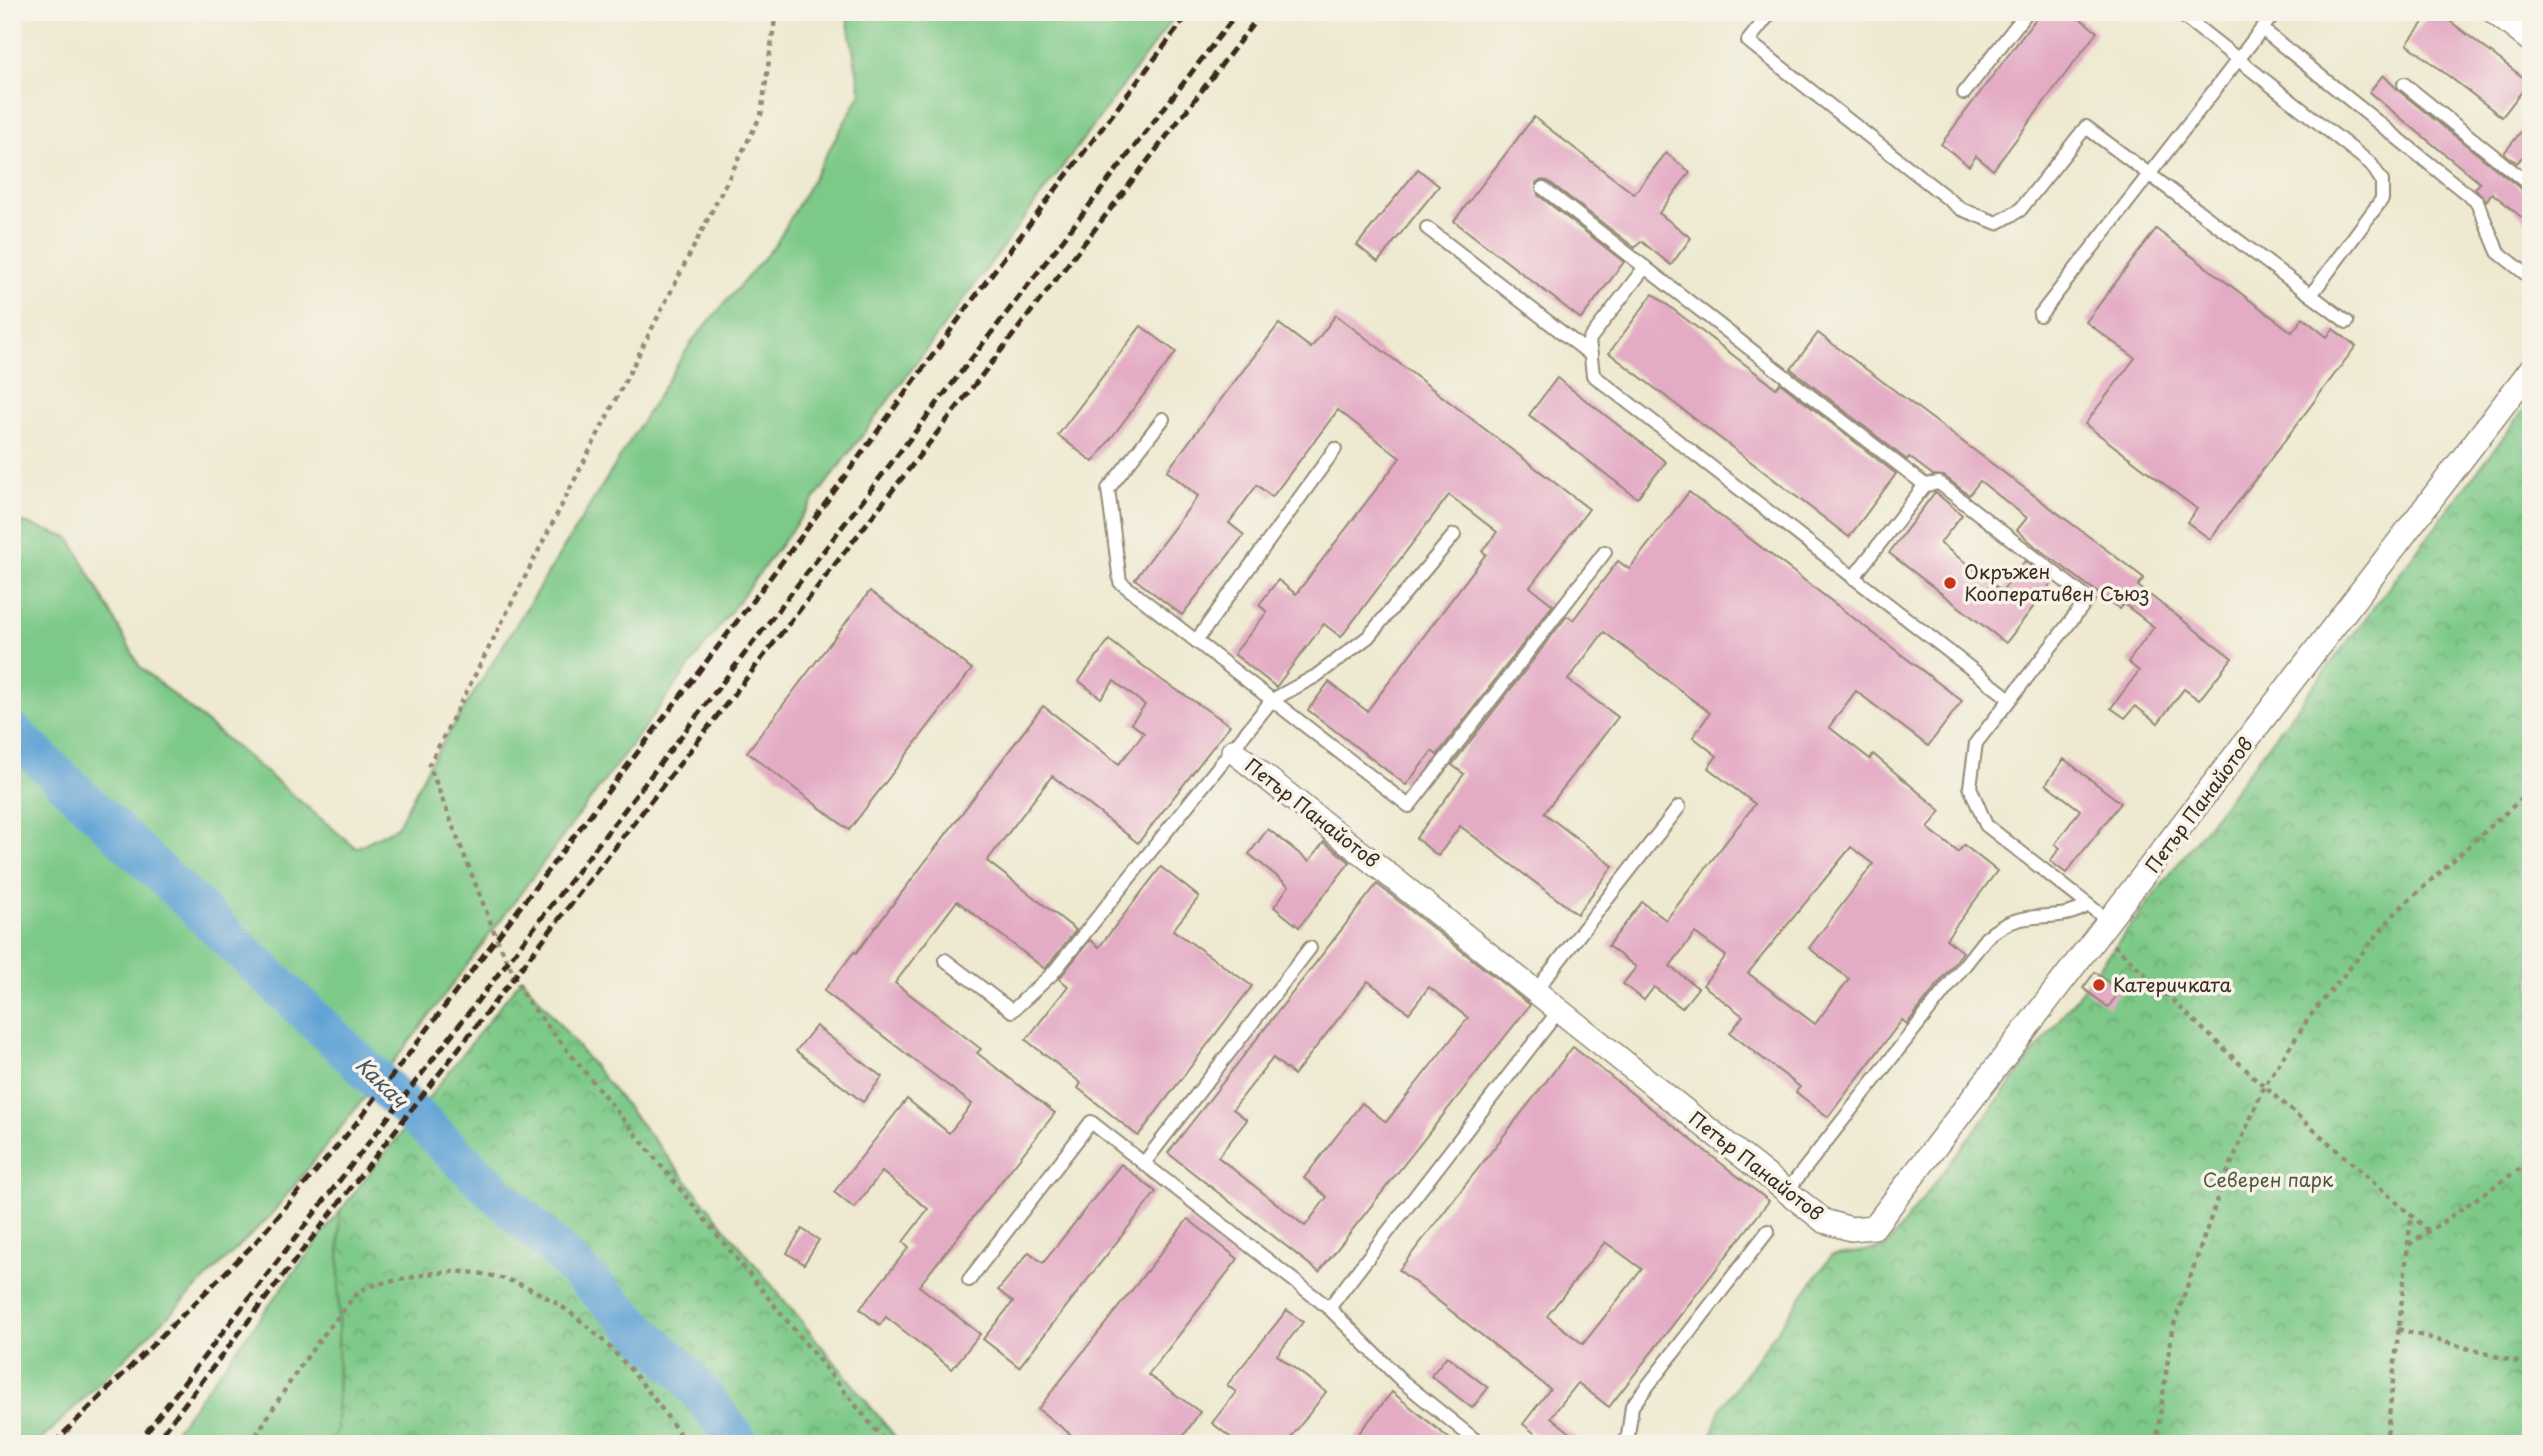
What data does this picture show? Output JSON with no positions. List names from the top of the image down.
{
  "streets": {
    "street": ["Петър Панайотов"]
  },
  "water": ["Какач"],
  "parks": ["Северен парк"],
  "places": ["Окръжен Кооперативен Съюз", "Катеричката"]
}
